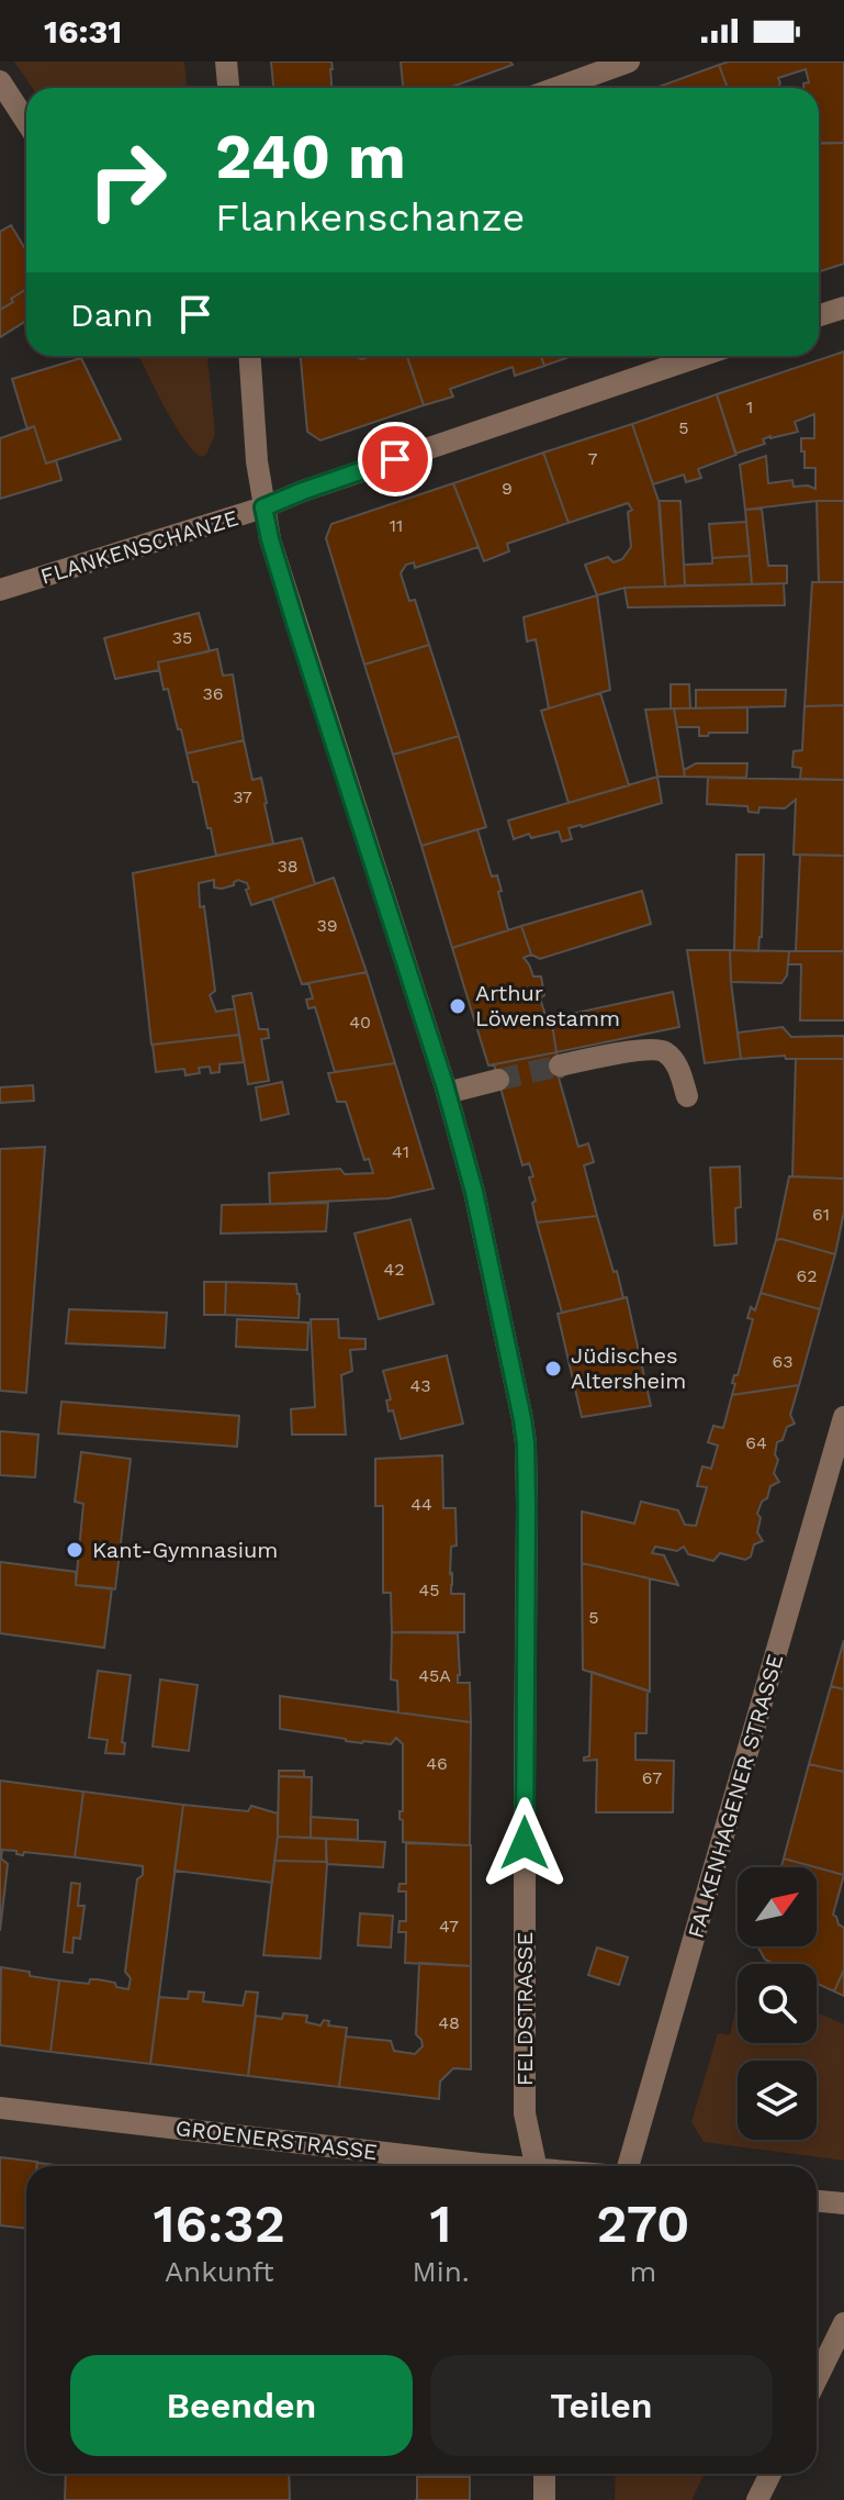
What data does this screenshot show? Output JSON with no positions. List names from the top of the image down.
{
  "streets": {
    "street": [
      "FLANKENSCHANZE",
      "FALKENHAGENER STRASSE",
      "FELDSTRASSE",
      "GROENERSTRASSE"
    ]
  },
  "crossings": [
    ["FLANKENSCHANZE", "FELDSTRASSE"]
  ],
  "places": ["Arthur Löwenstamm", "Jüdisches Altersheim", "Kant-Gymnasium"],
  "house_numbers": [
    "1",
    "5",
    "7",
    "9",
    "11",
    "35",
    "36",
    "37",
    "38",
    "39",
    "40",
    "41",
    "61",
    "42",
    "62",
    "63",
    "43",
    "64",
    "44",
    "45",
    "5",
    "45A",
    "46",
    "67",
    "47",
    "48"
  ],
  "north": "top right",
  "page": {
    "status": "16:31",
    "turn": ["240 m", "Flankenschanze"],
    "then": "Dann",
    "eta": [
      "16:32",
      "Ankunft",
      "1",
      "Min.",
      "270",
      "m"
    ],
    "buttons": ["Beenden", "Teilen"]
  }
}
